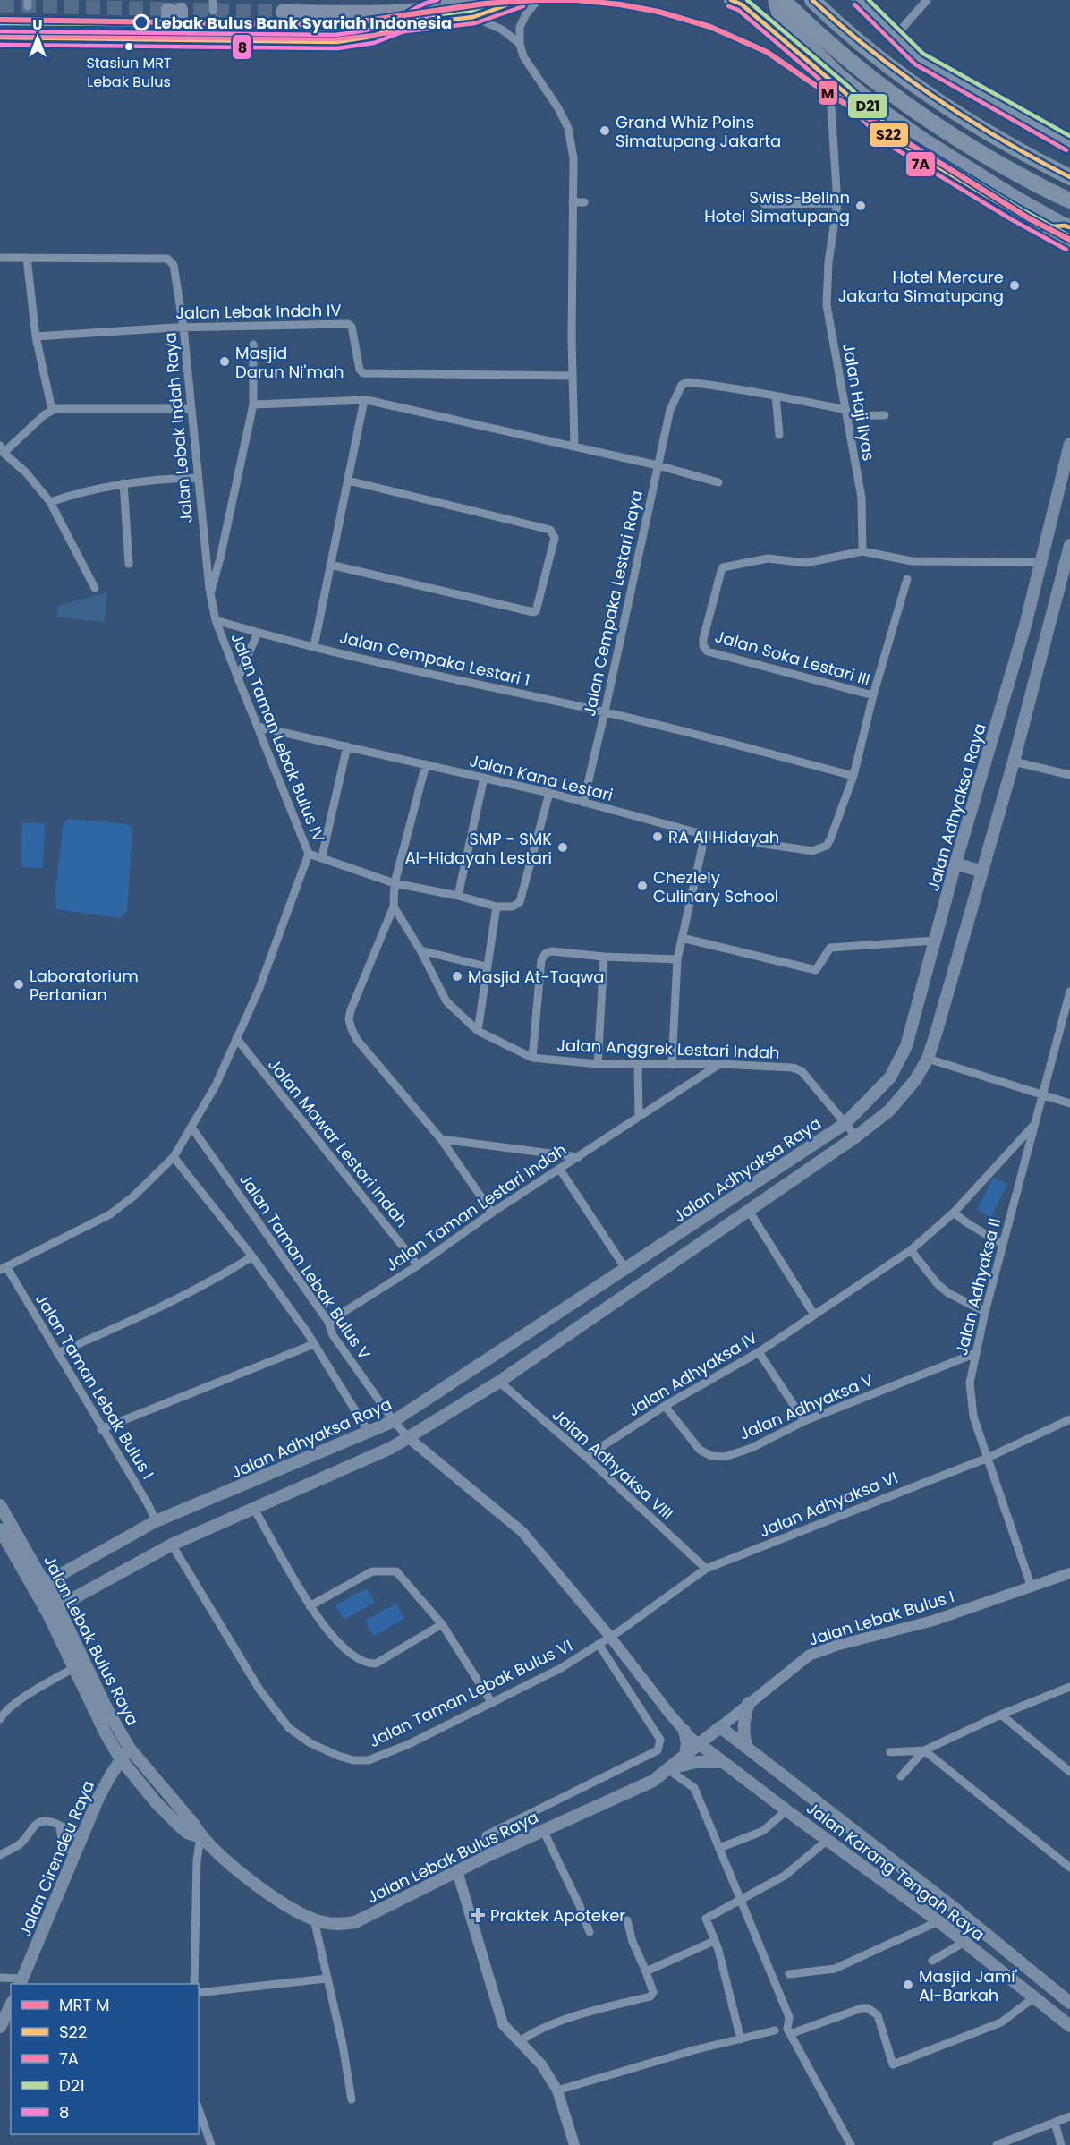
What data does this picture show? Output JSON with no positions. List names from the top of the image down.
{
  "streets": {
    "main road": [
      "Jalan Adhyaksa Raya",
      "Jalan Lebak Bulus Raya",
      "Jalan Cirendeu Raya",
      "Jalan Karang Tengah Raya"
    ],
    "street": [
      "Jalan Lebak Indah IV",
      "Jalan Haji Ilyas",
      "Jalan Lebak Indah Raya",
      "Jalan Cempaka Lestari Raya",
      "Jalan Soka Lestari III",
      "Jalan Cempaka Lestari 1",
      "Jalan Taman Lebak Bulus IV",
      "Jalan Kana Lestari",
      "Jalan Anggrek Lestari Indah",
      "Jalan Mawar Lestari Indah",
      "Jalan Taman Lestari Indah",
      "Jalan Taman Lebak Bulus V",
      "Jalan Adhyaksa II",
      "Jalan Adhyaksa IV",
      "Jalan Taman Lebak Bulus I",
      "Jalan Adhyaksa V",
      "Jalan Adhyaksa VIII",
      "Jalan Adhyaksa VI",
      "Jalan Lebak Bulus I",
      "Jalan Taman Lebak Bulus VI"
    ]
  },
  "crossings": [
    ["Jalan Lebak Indah IV", "Jalan Lebak Indah Raya"],
    ["Jalan Haji Ilyas", "Jalan Soka Lestari III"],
    ["Jalan Lebak Indah Raya", "Jalan Taman Lebak Bulus IV"],
    ["Jalan Cempaka Lestari Raya", "Jalan Cempaka Lestari 1"],
    ["Jalan Cempaka Lestari Raya", "Jalan Kana Lestari"],
    ["Jalan Cempaka Lestari 1", "Jalan Taman Lebak Bulus IV"],
    ["Jalan Cempaka Lestari 1", "Jalan Kana Lestari"],
    ["Jalan Taman Lebak Bulus IV", "Jalan Kana Lestari"],
    ["Jalan Taman Lebak Bulus IV", "Jalan Mawar Lestari Indah"],
    ["Jalan Taman Lebak Bulus IV", "Jalan Taman Lebak Bulus V"],
    ["Jalan Taman Lebak Bulus IV", "Jalan Taman Lebak Bulus I"],
    ["Jalan Adhyaksa Raya", "Jalan Anggrek Lestari Indah"],
    ["Jalan Adhyaksa Raya", "Jalan Taman Lebak Bulus V"],
    ["Jalan Adhyaksa Raya", "Jalan Taman Lebak Bulus I"],
    ["Jalan Adhyaksa Raya", "Jalan Lebak Bulus Raya"],
    ["Jalan Anggrek Lestari Indah", "Jalan Taman Lestari Indah"],
    ["Jalan Mawar Lestari Indah", "Jalan Taman Lestari Indah"],
    ["Jalan Taman Lestari Indah", "Jalan Taman Lebak Bulus V"],
    ["Jalan Adhyaksa II", "Jalan Adhyaksa IV"],
    ["Jalan Adhyaksa II", "Jalan Adhyaksa V"],
    ["Jalan Adhyaksa II", "Jalan Adhyaksa VI"],
    ["Jalan Adhyaksa II", "Jalan Lebak Bulus I"],
    ["Jalan Adhyaksa IV", "Jalan Adhyaksa V"],
    ["Jalan Adhyaksa IV", "Jalan Adhyaksa VIII"],
    ["Jalan Adhyaksa VIII", "Jalan Adhyaksa VI"],
    ["Jalan Adhyaksa VI", "Jalan Taman Lebak Bulus VI"],
    ["Jalan Lebak Bulus I", "Jalan Lebak Bulus Raya"],
    ["Jalan Lebak Bulus I", "Jalan Karang Tengah Raya"],
    ["Jalan Lebak Bulus Raya", "Jalan Cirendeu Raya"],
    ["Jalan Lebak Bulus Raya", "Jalan Karang Tengah Raya"]
  ],
  "places": {
    "other": [
      "Lebak Bulus Bank Syariah Indonesia",
      "Stasiun MRT Lebak Bulus",
      "Grand Whiz Poins Simatupang Jakarta",
      "Swiss-Belinn Hotel Simatupang",
      "Hotel Mercure Jakarta Simatupang",
      "Masjid Darun Ni'mah",
      "RA Al Hidayah",
      "SMP - SMK Al-Hidayah Lestari",
      "Chezlely Culinary School",
      "Masjid At-Taqwa",
      "Laboratorium Pertanian",
      "Masjid Jami' Al-Barkah"
    ],
    "health": ["Praktek Apoteker"]
  },
  "lines": [
    "metro line M",
    "transit line S22",
    "transit line D21",
    "transit line 7A",
    "transit line 8"
  ],
  "legend": [
    "MRT M",
    "S22",
    "7A",
    "D21",
    "8"
  ],
  "north": "top"
}
